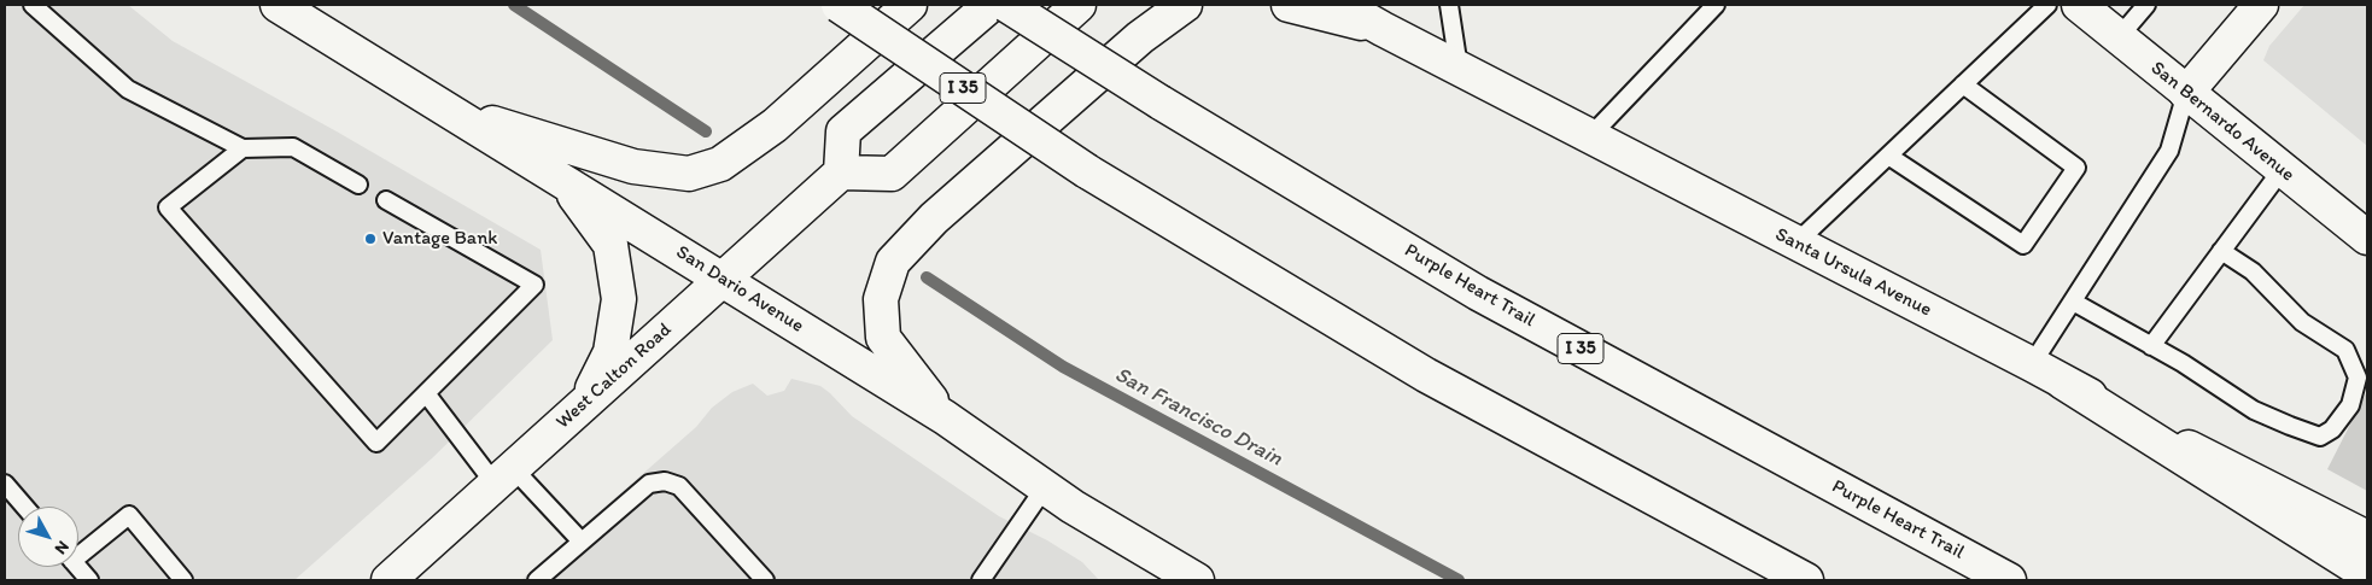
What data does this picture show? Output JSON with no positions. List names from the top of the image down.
{
  "streets": {
    "main road": [
      "I 35",
      "San Bernardo Avenue",
      "Santa Ursula Avenue",
      "Purple Heart Trail",
      "San Dario Avenue",
      "West Calton Road"
    ]
  },
  "crossings": [
    ["San Dario Avenue", "West Calton Road"]
  ],
  "water": ["San Francisco Drain"],
  "places": ["Vantage Bank"],
  "north": "bottom right"
}
